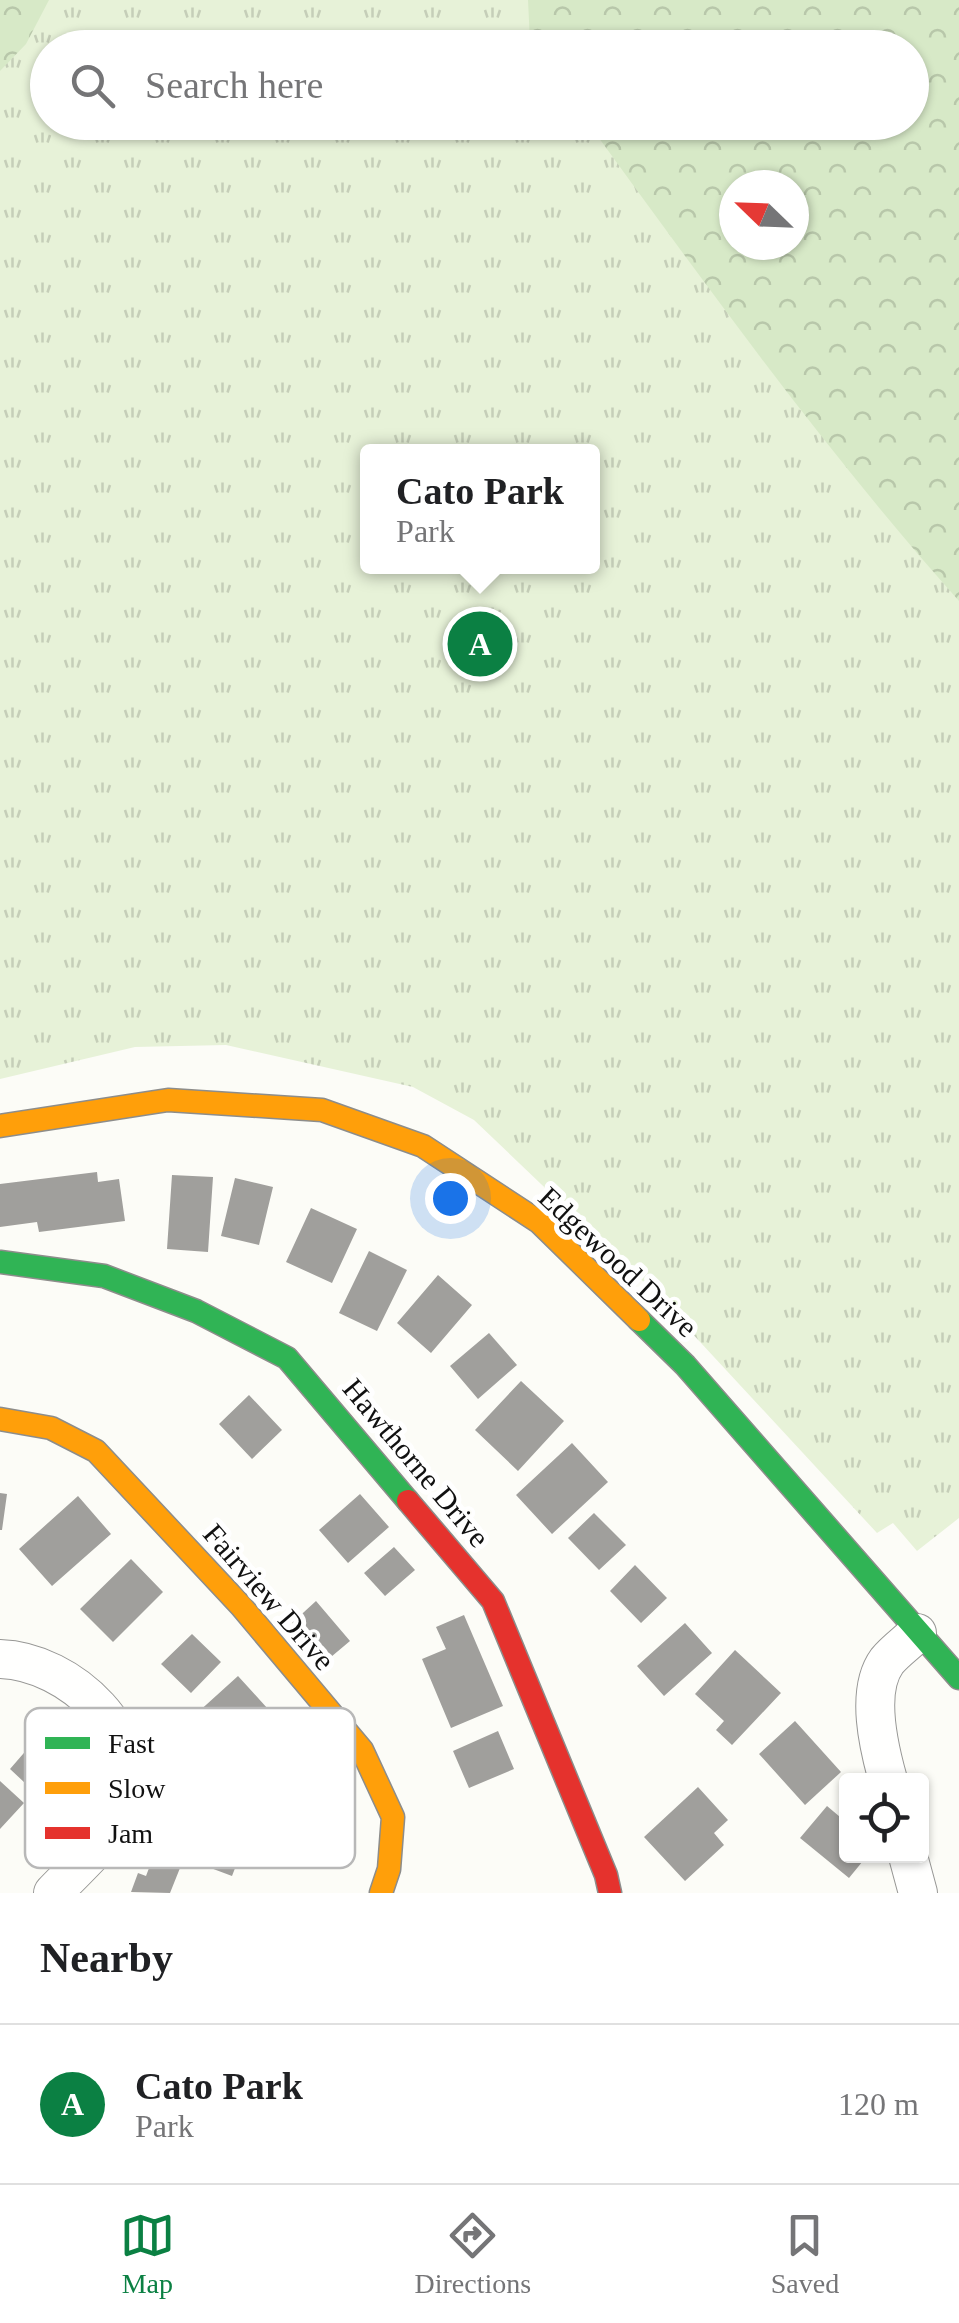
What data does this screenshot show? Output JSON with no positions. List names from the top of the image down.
{
  "streets": {
    "street": ["Edgewood Drive", "Hawthorne Drive", "Fairview Drive"]
  },
  "legend": ["Fast", "Slow", "Jam"],
  "north": "top left",
  "page": {
    "search": "Search here",
    "popup": ["Cato Park", "Park"],
    "pins": "A",
    "heading": "Nearby",
    "list": [
      {
        "mark": "A",
        "name": "Cato Park",
        "note": "Park",
        "value": "120 m"
      }
    ],
    "nav": ["Map", "Directions", "Saved"]
  }
}
